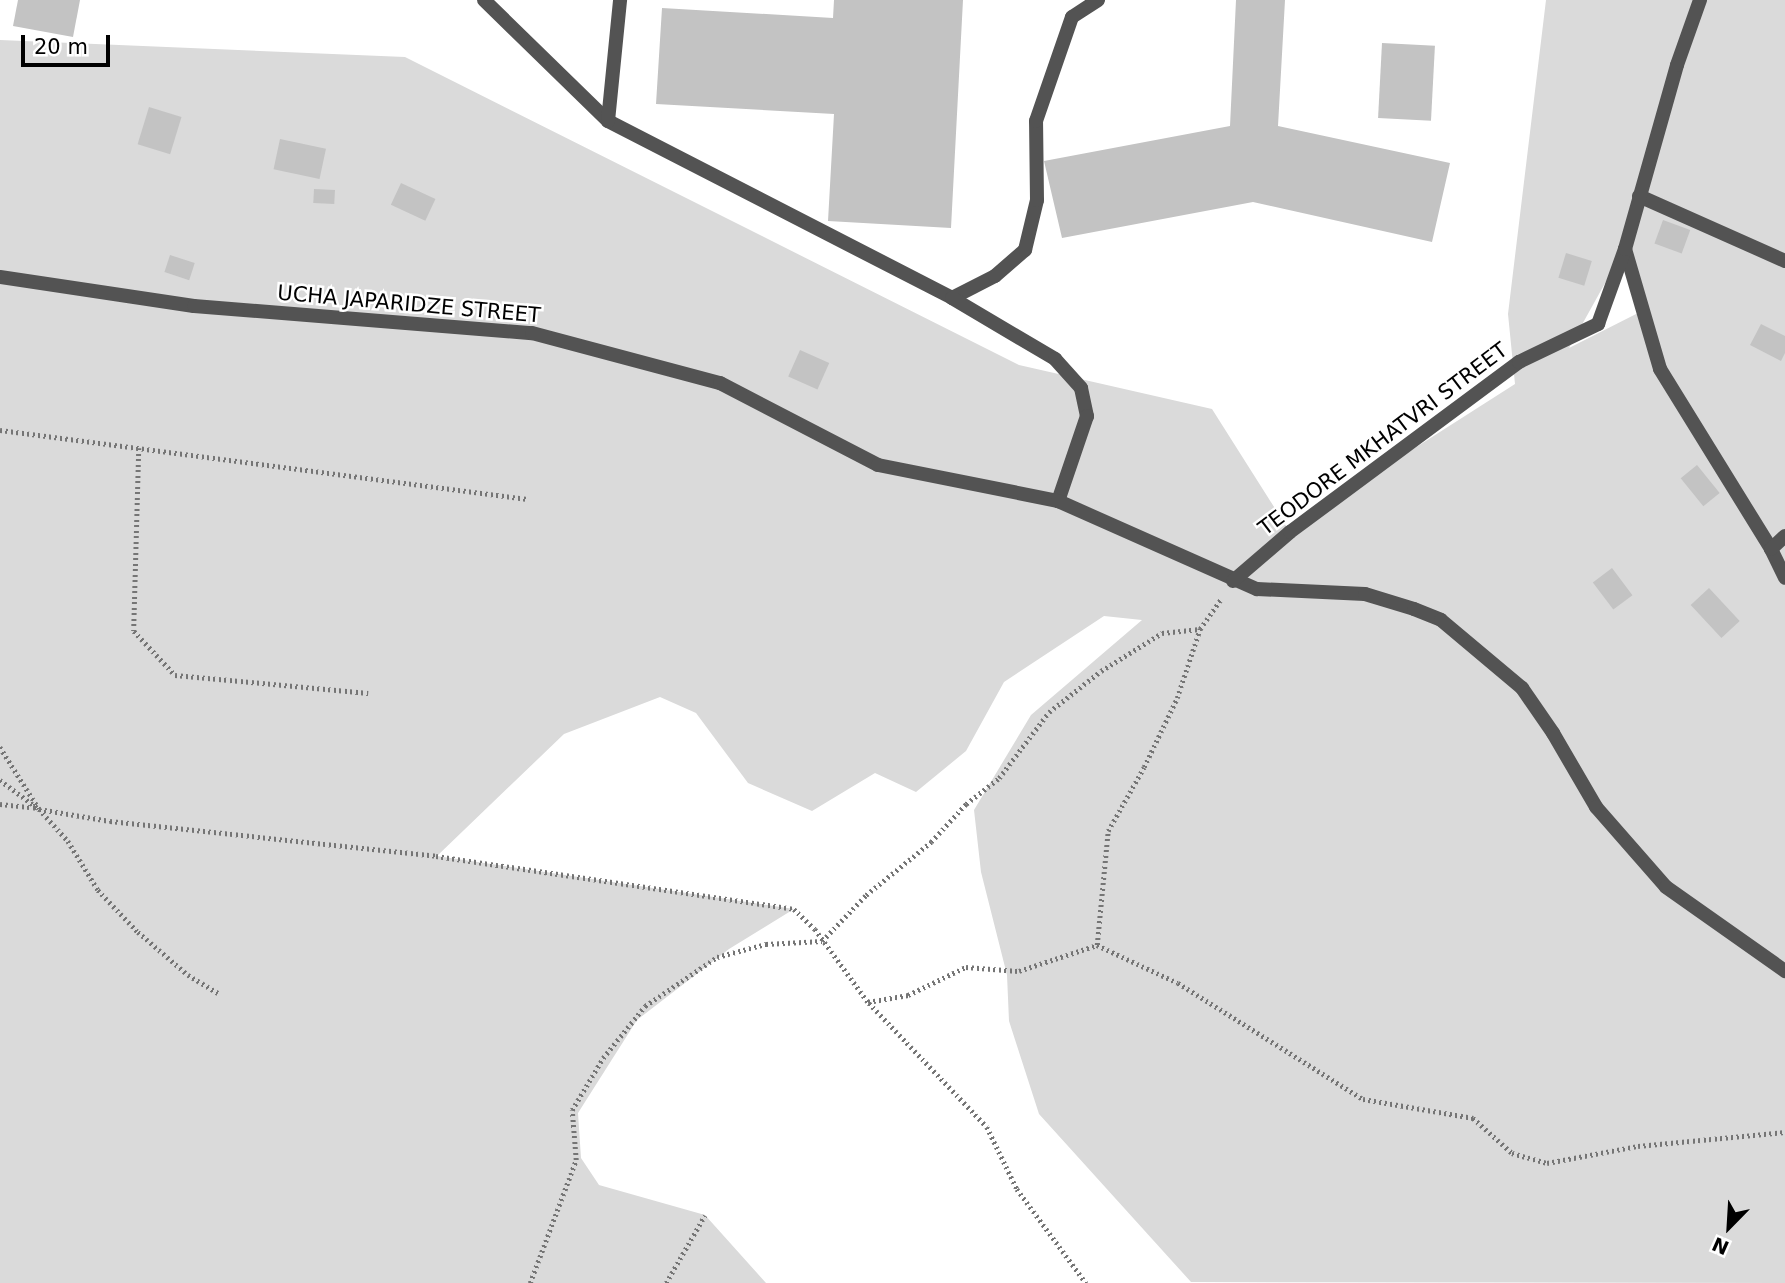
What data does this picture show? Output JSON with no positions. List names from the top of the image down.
{
  "streets": {
    "street": ["UCHA JAPARIDZE STREET", "TEODORE MKHATVRI STREET"]
  },
  "crossings": [
    ["UCHA JAPARIDZE STREET", "TEODORE MKHATVRI STREET"]
  ],
  "scale_bar": "20 m",
  "north": "bottom left"
}
